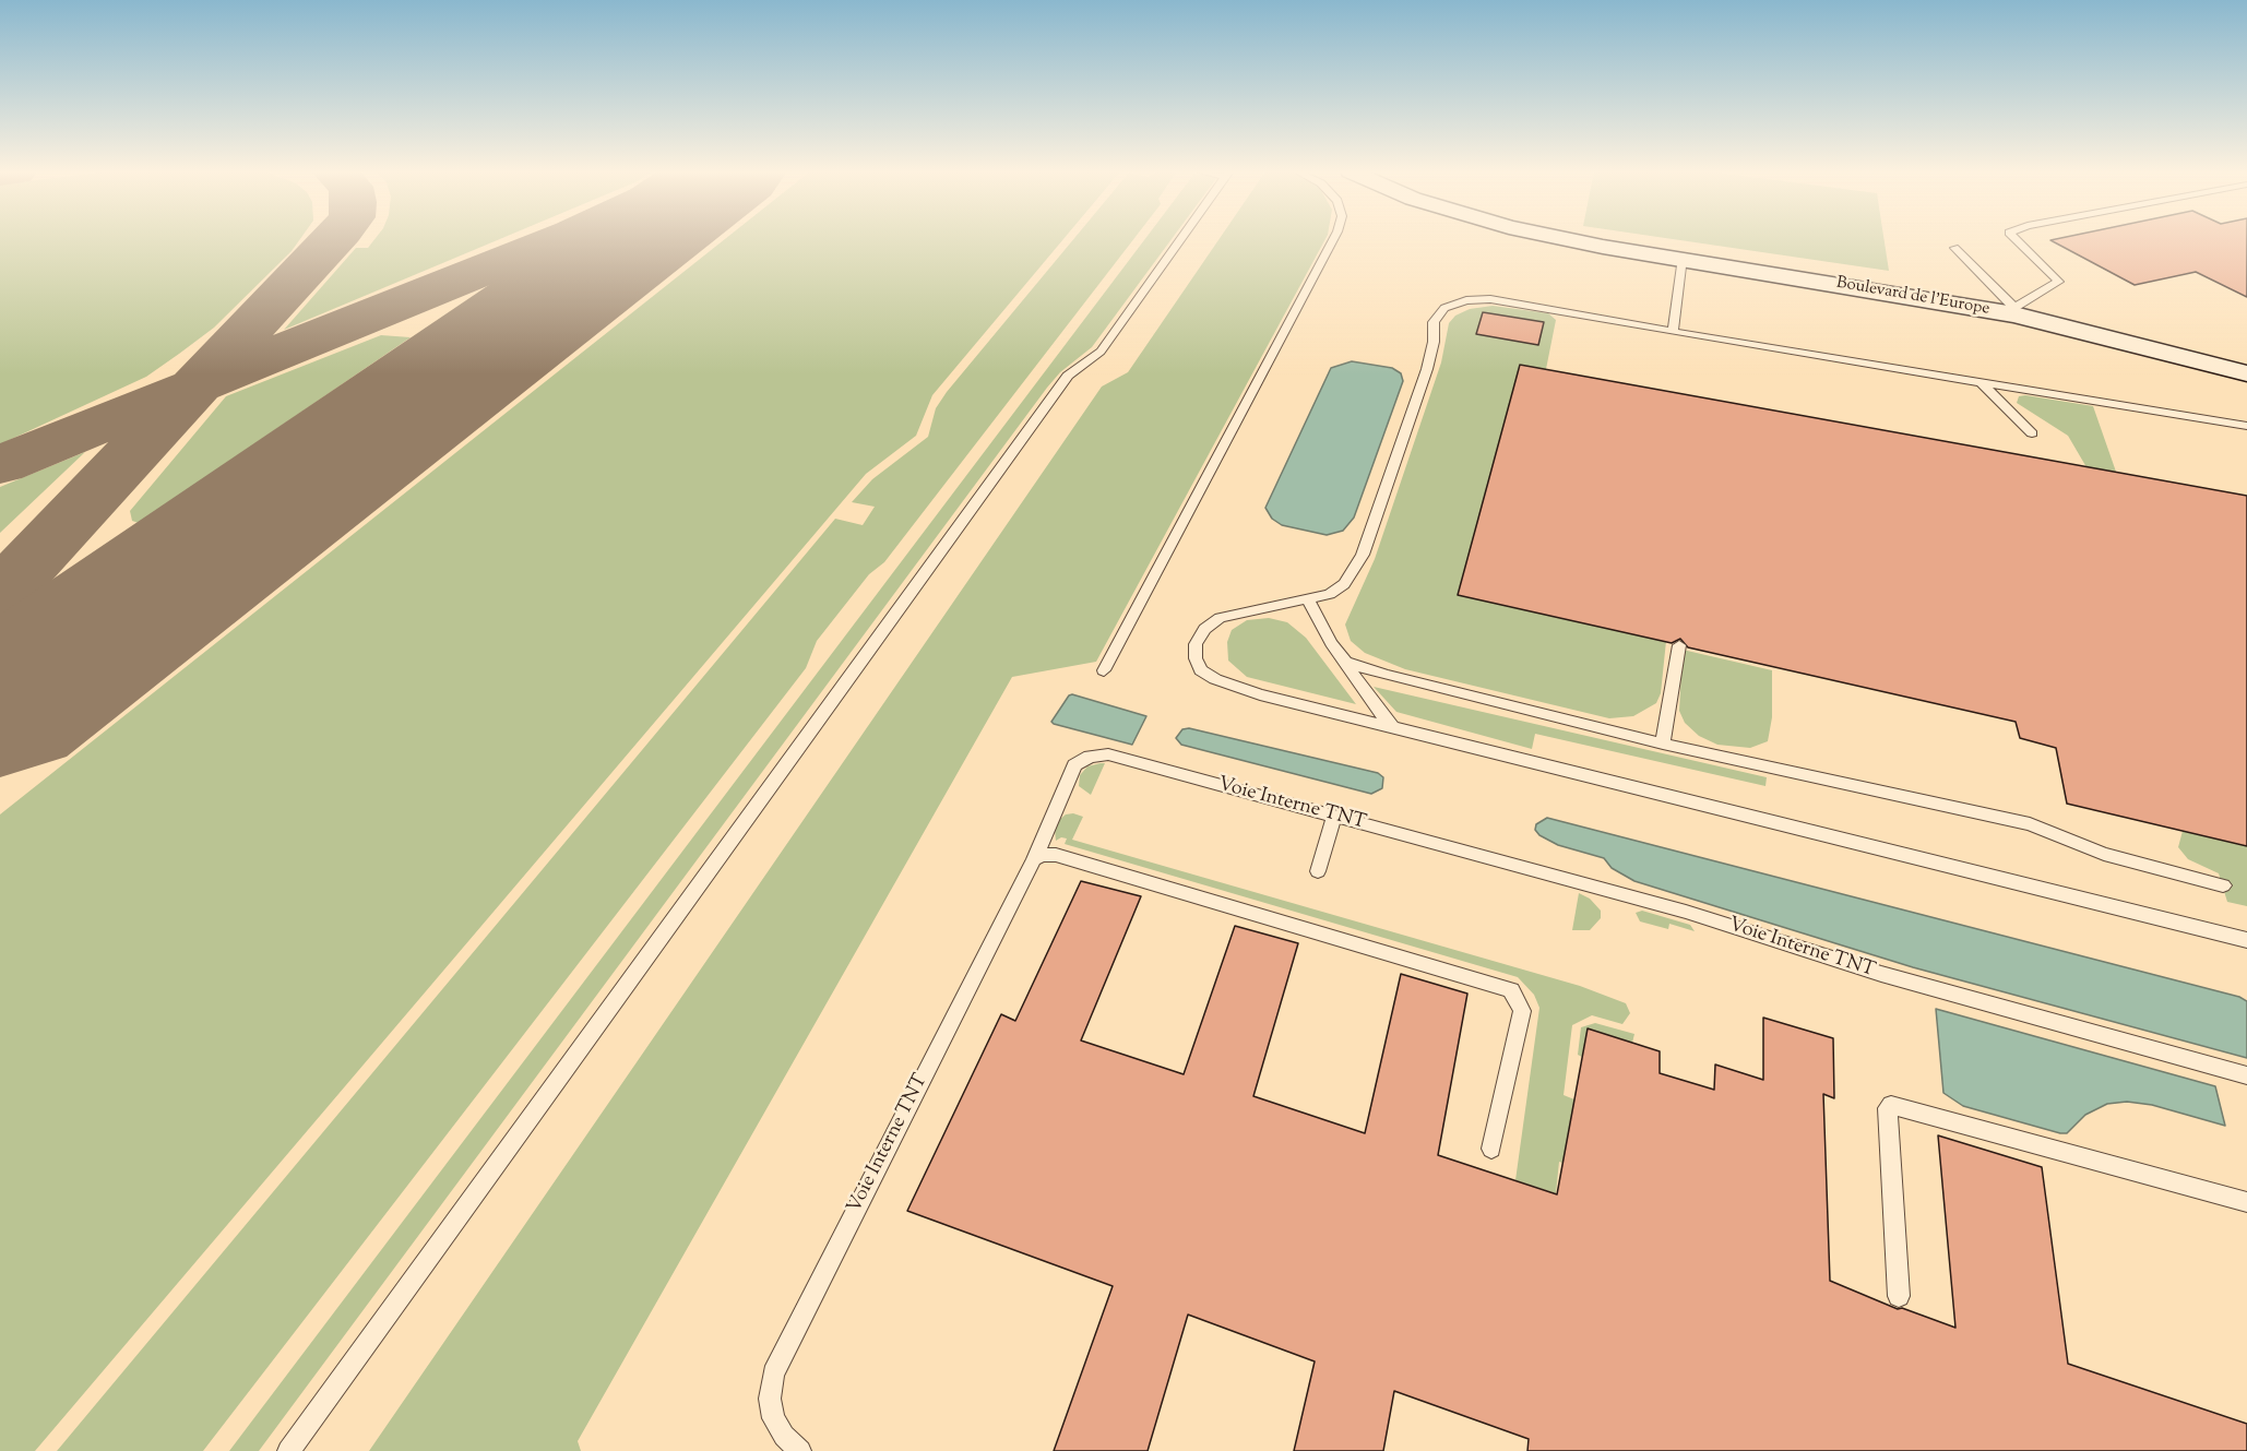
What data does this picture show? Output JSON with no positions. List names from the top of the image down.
{
  "streets": {
    "main road": ["Boulevard de l'Europe"],
    "lane": ["Voie Interne TNT"]
  }
}
